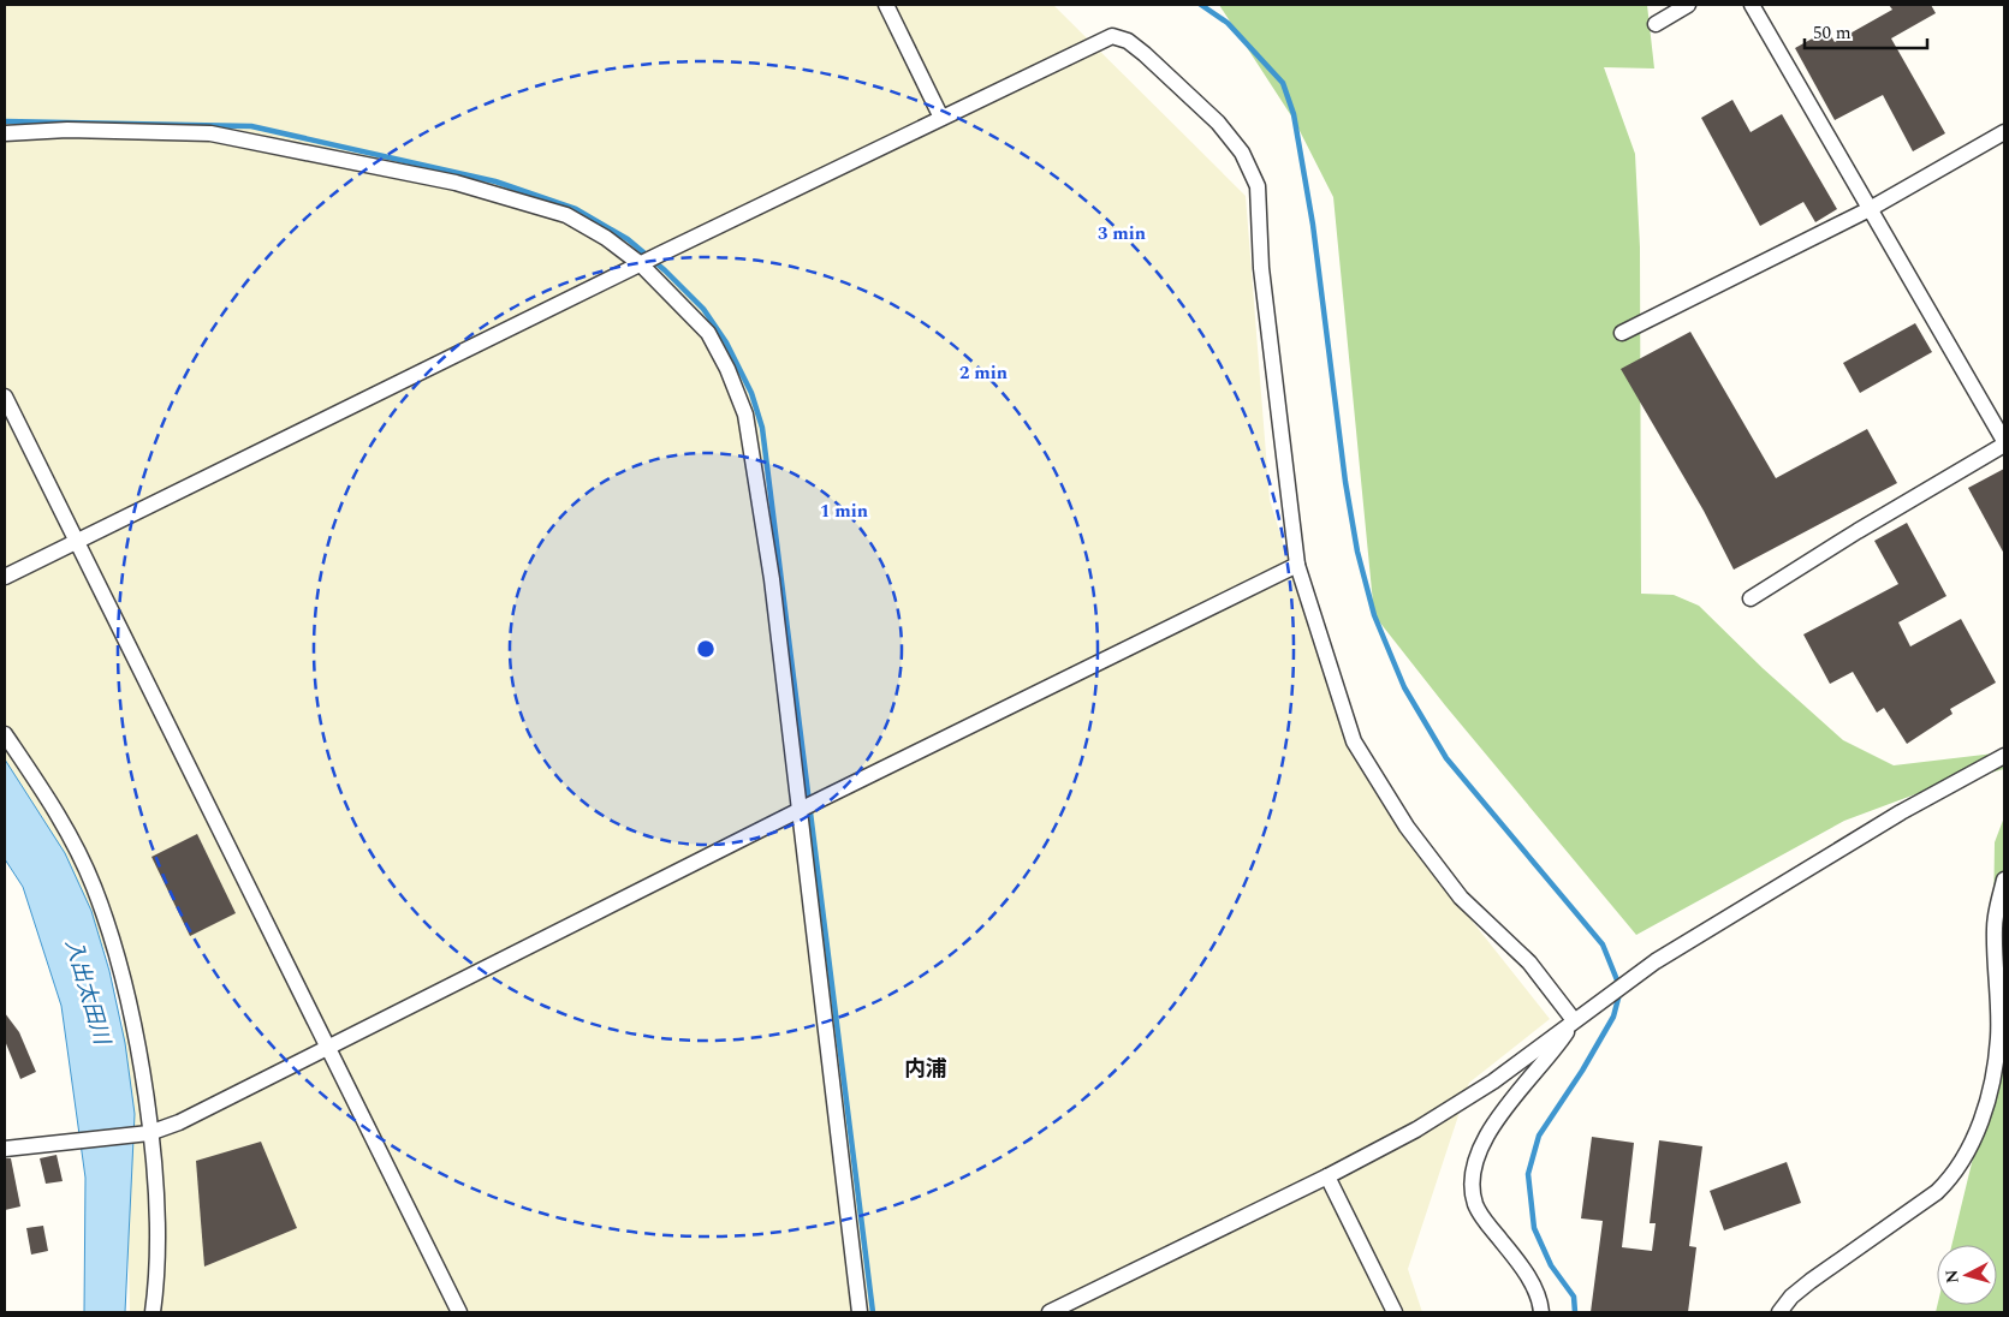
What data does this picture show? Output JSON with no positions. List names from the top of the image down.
{
  "districts": ["内浦"],
  "water": ["入出太田川"],
  "scale_bar": "50 m",
  "north": "left",
  "rings": ["3 min", "2 min", "1 min"]
}
